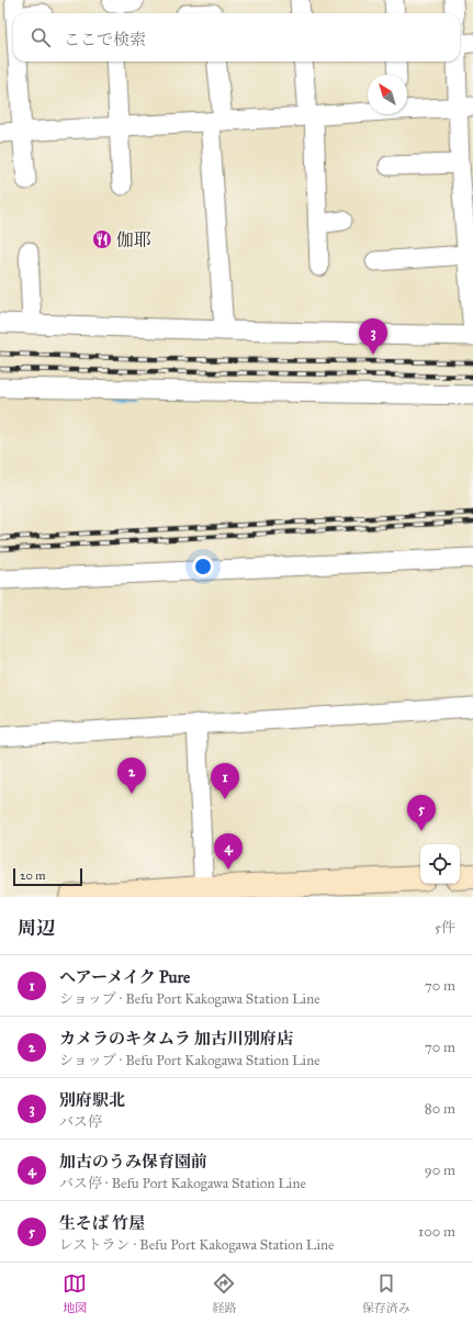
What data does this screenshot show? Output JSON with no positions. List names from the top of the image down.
{
  "places": {
    "restaurant": ["伽耶"]
  },
  "scale_bar": "20 m",
  "north": "top left",
  "page": {
    "search": "ここで検索",
    "pins": [
      "3",
      "2",
      "1",
      "5",
      "4"
    ],
    "scale": "20 m",
    "heading": ["周辺", "5件"],
    "list": [
      {
        "mark": "1",
        "name": "ヘアーメイク Pure",
        "note": "ショップ · Befu Port Kakogawa Station Line",
        "value": "70 m"
      },
      {
        "mark": "2",
        "name": "カメラのキタムラ 加古川別府店",
        "note": "ショップ · Befu Port Kakogawa Station Line",
        "value": "70 m"
      },
      {
        "mark": "3",
        "name": "別府駅北",
        "note": "バス停",
        "value": "80 m"
      },
      {
        "mark": "4",
        "name": "加古のうみ保育園前",
        "note": "バス停 · Befu Port Kakogawa Station Line",
        "value": "90 m"
      },
      {
        "mark": "5",
        "name": "生そば 竹屋",
        "note": "レストラン · Befu Port Kakogawa Station Line",
        "value": "100 m"
      }
    ],
    "nav": ["地図", "経路", "保存済み"]
  }
}
